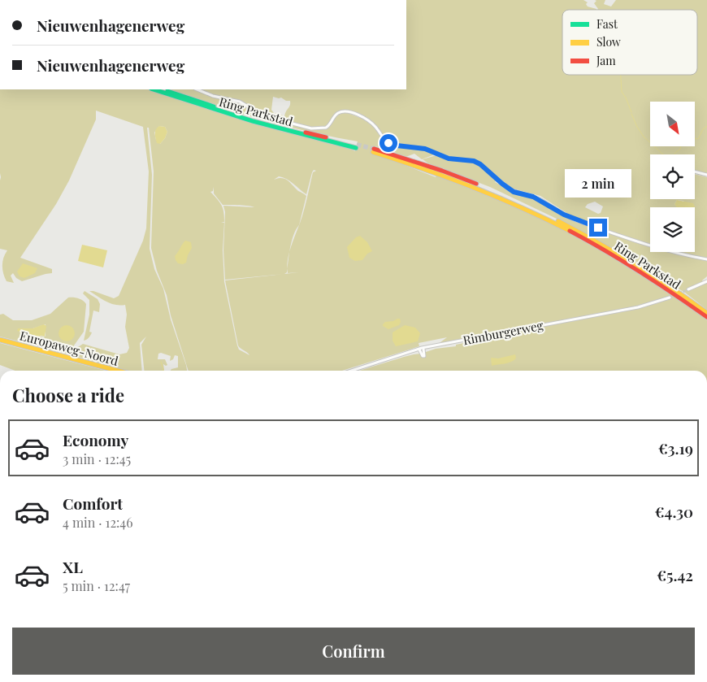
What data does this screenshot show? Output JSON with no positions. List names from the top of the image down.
{
  "streets": {
    "main road": ["Ring Parkstad", "Europaweg-Noord"],
    "street": ["Rimburgerweg"]
  },
  "legend": ["Fast", "Slow", "Jam"],
  "north": "bottom right",
  "page": {
    "banner": ["Nieuwenhagenerweg", "Nieuwenhagenerweg"],
    "bubble": "2 min",
    "heading": "Choose a ride",
    "list": [
      {
        "name": "Economy",
        "note": "3 min · 12:45",
        "value": "€3.19"
      },
      {
        "name": "Comfort",
        "note": "4 min · 12:46",
        "value": "€4.30"
      },
      {
        "name": "XL",
        "note": "5 min · 12:47",
        "value": "€5.42"
      }
    ],
    "buttons": "Confirm"
  }
}
